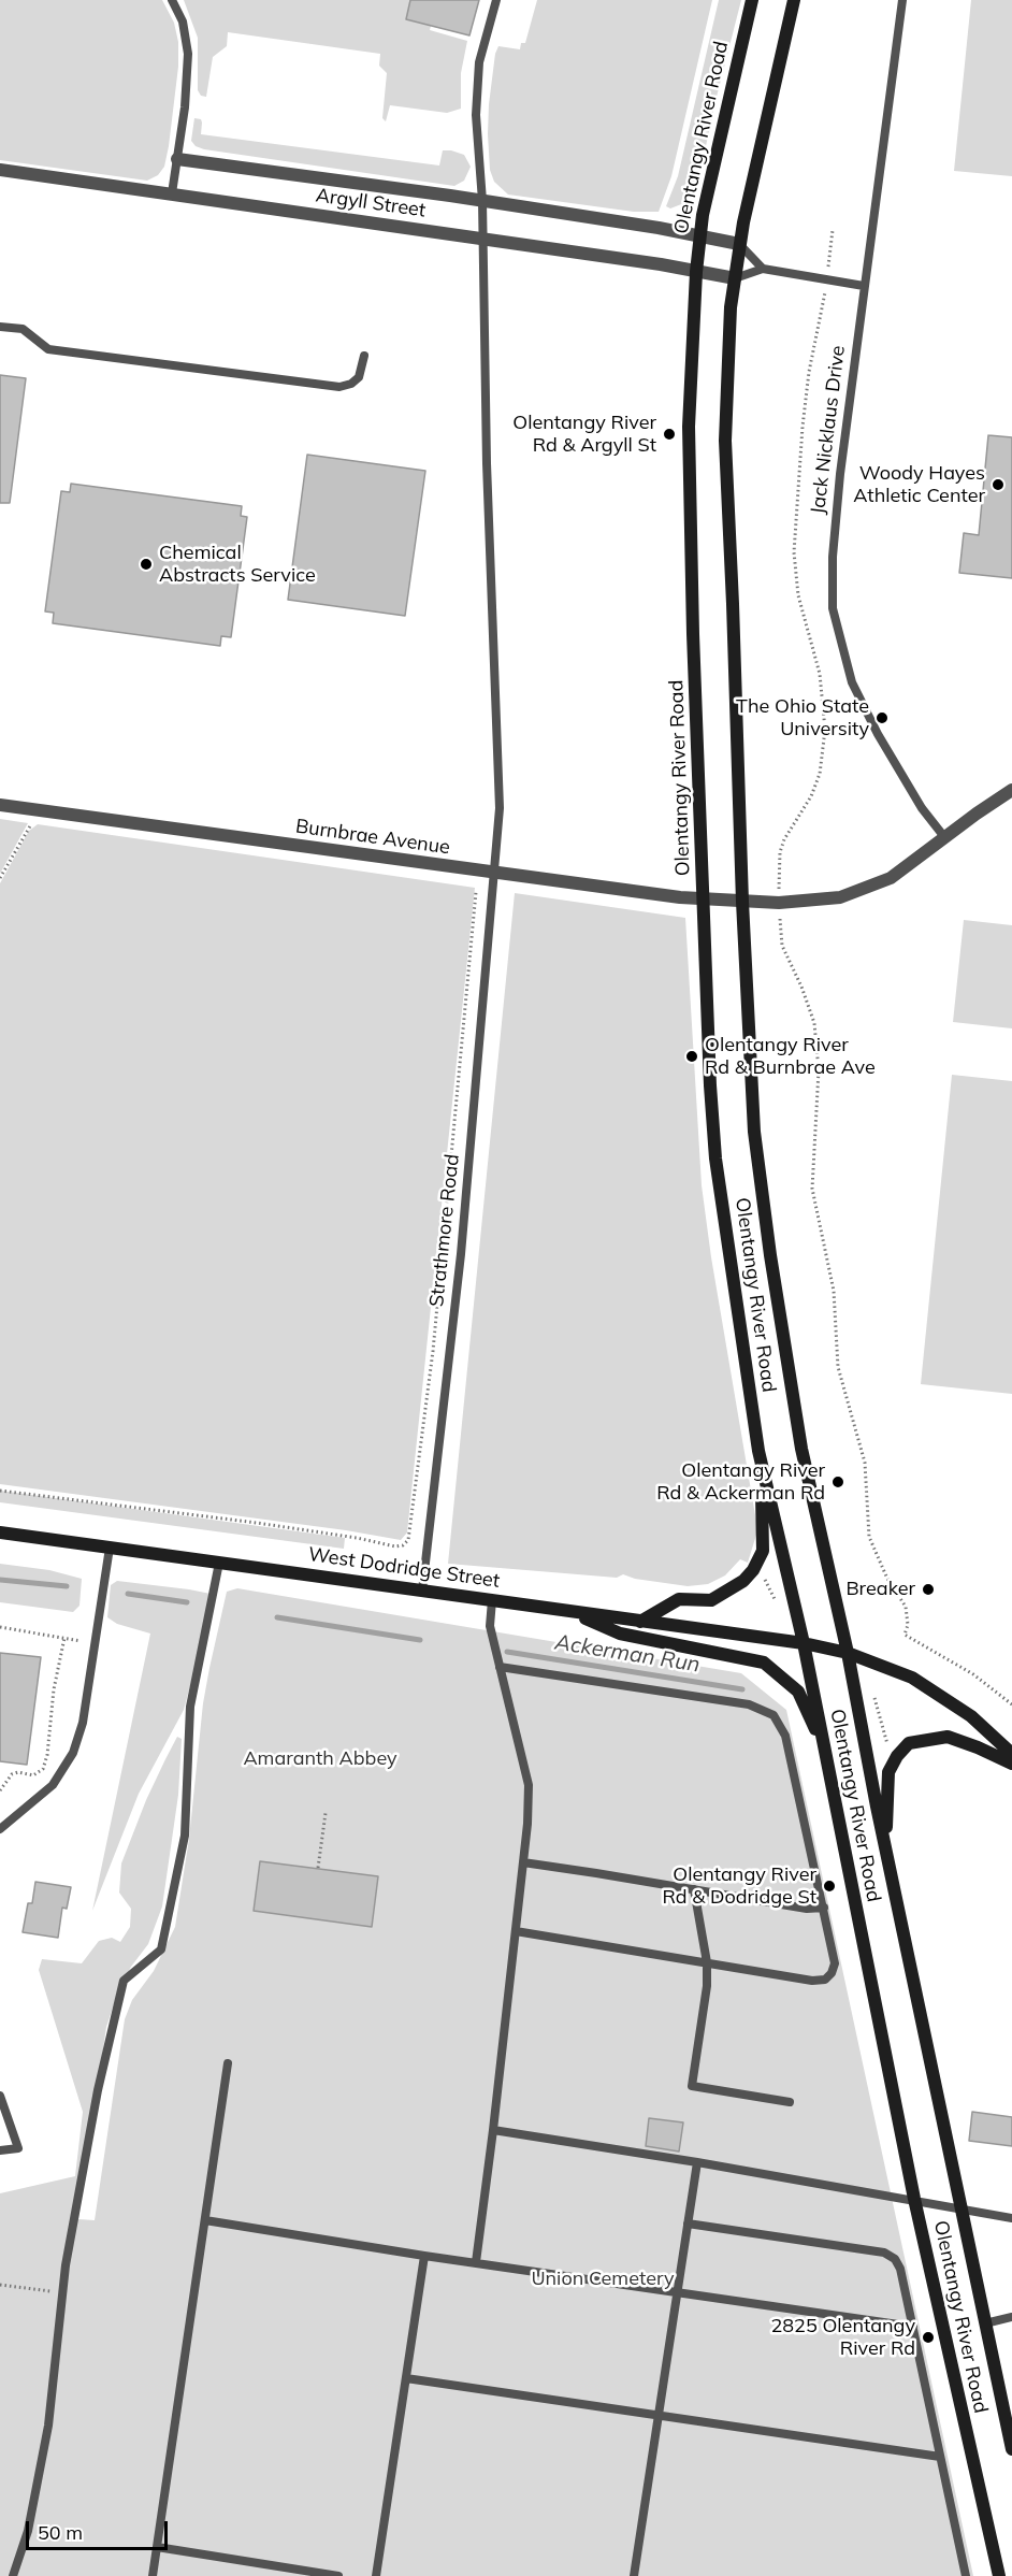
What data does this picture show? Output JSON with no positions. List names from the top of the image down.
{
  "streets": {
    "main road": ["Olentangy River Road", "West Dodridge Street"],
    "street": ["Argyll Street", "Burnbrae Avenue"],
    "lane": ["Jack Nicklaus Drive", "Strathmore Road"]
  },
  "crossings": [
    ["Olentangy River Road", "Argyll Street"],
    ["Olentangy River Road", "Burnbrae Avenue"],
    ["Olentangy River Road", "West Dodridge Street"],
    ["Argyll Street", "Strathmore Road"],
    ["Jack Nicklaus Drive", "Burnbrae Avenue"],
    ["Burnbrae Avenue", "Strathmore Road"],
    ["Strathmore Road", "West Dodridge Street"]
  ],
  "water": ["Ackerman Run"],
  "parks": ["Amaranth Abbey", "Union Cemetery"],
  "places": [
    "Olentangy River Rd & Argyll St",
    "Woody Hayes Athletic Center",
    "Chemical Abstracts Service",
    "The Ohio State University",
    "Olentangy River Rd & Burnbrae Ave",
    "Olentangy River Rd & Ackerman Rd",
    "Breaker",
    "Olentangy River Rd & Dodridge St",
    "2825 Olentangy River Rd"
  ],
  "scale_bar": "50 m"
}
